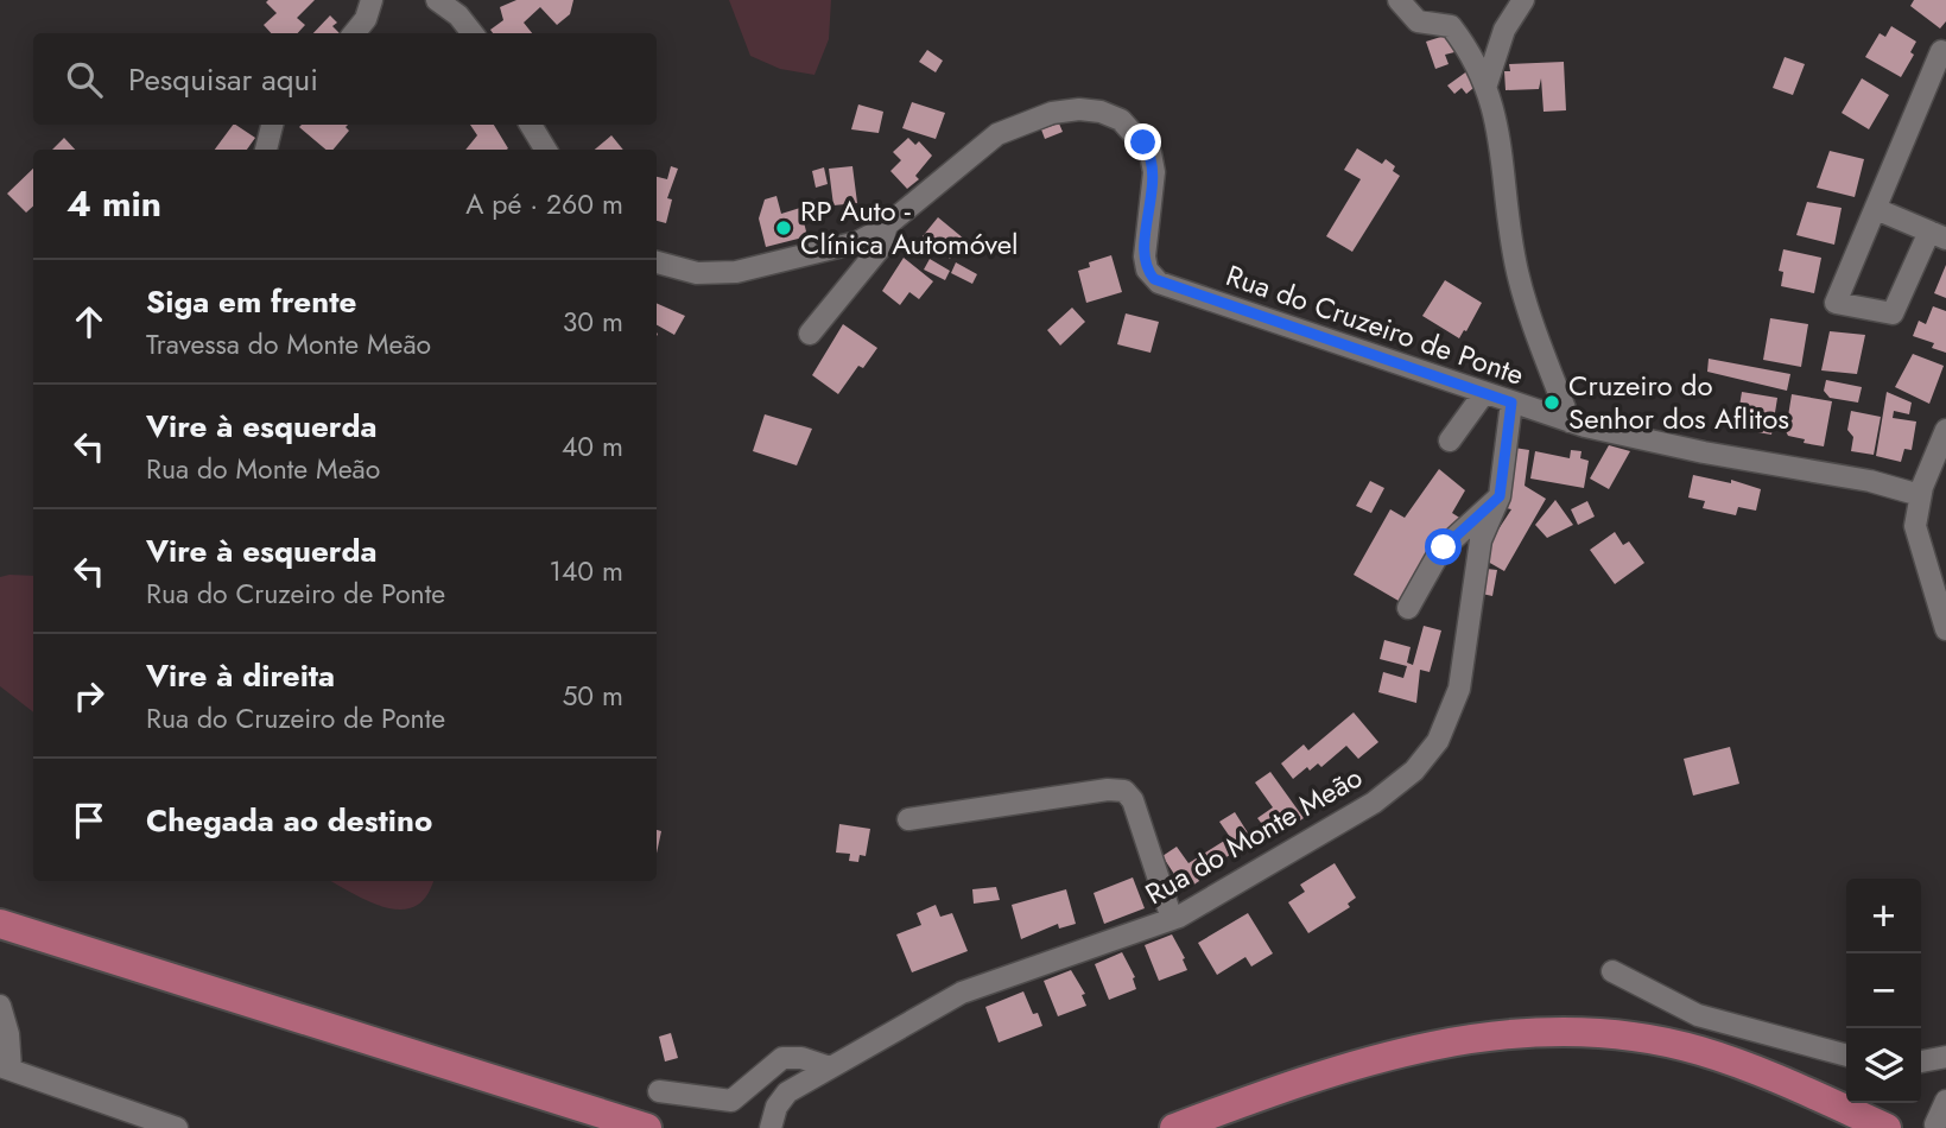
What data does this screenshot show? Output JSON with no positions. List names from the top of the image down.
{
  "streets": {
    "street": ["Rua do Cruzeiro de Ponte", "Rua do Monte Meão"]
  },
  "crossings": [
    ["Rua do Cruzeiro de Ponte", "Rua do Monte Meão"]
  ],
  "places": ["RP Auto - Clínica Automóvel", "Cruzeiro do Senhor dos Aflitos"],
  "page": {
    "search": "Pesquisar aqui",
    "heading": ["4 min", "A pé · 260 m"],
    "list": [
      ["Siga em frente", "Travessa do Monte Meão", "30 m"],
      ["Vire à esquerda", "Rua do Monte Meão", "40 m"],
      ["Vire à esquerda", "Rua do Cruzeiro de Ponte", "140 m"],
      ["Vire à direita", "Rua do Cruzeiro de Ponte", "50 m"],
      "Chegada ao destino"
    ],
    "map_buttons": ["+", "−"]
  }
}
